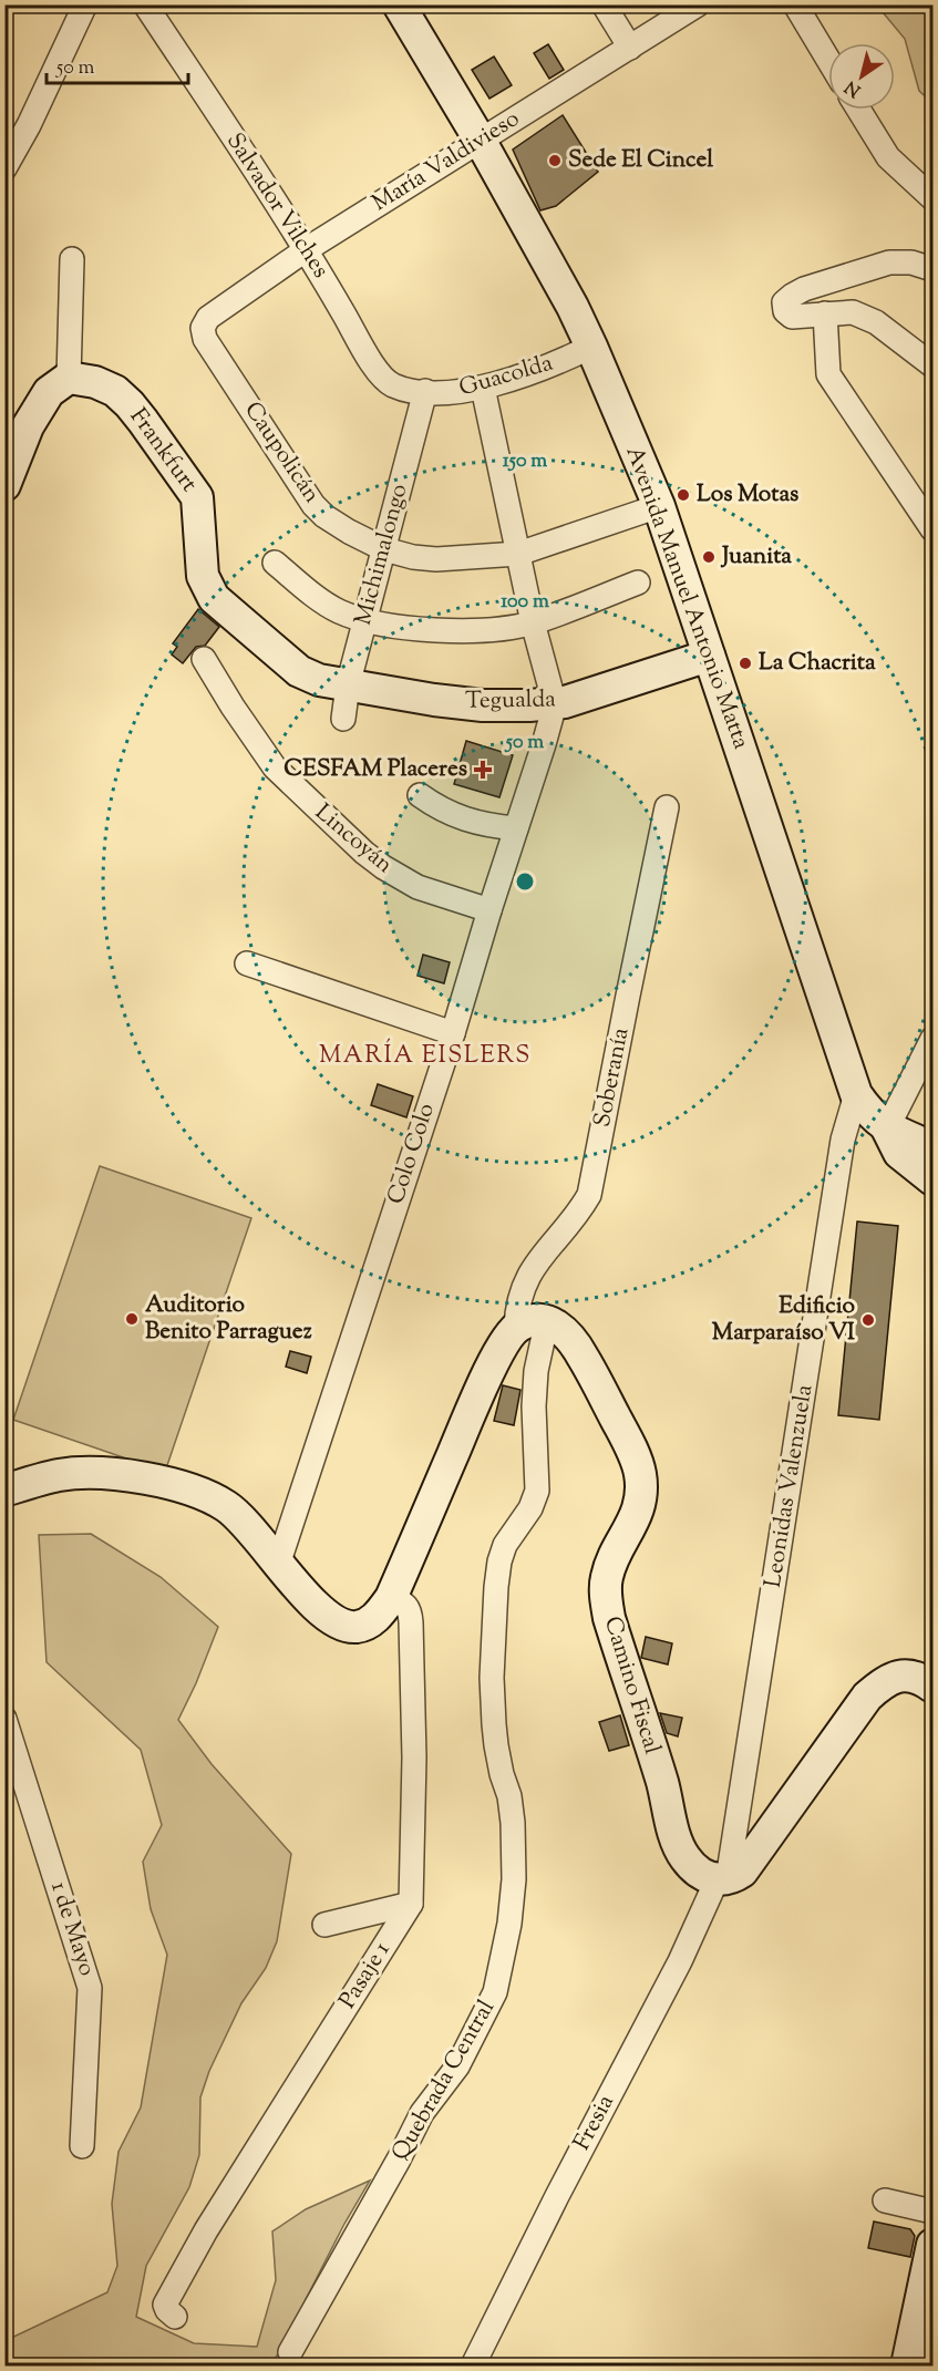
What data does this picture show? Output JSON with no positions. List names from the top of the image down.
{
  "streets": {
    "street": [
      "María Valdivieso",
      "Salvador Vilches",
      "Guacolda",
      "Frankfurt",
      "Caupolicán",
      "Michimalongo",
      "Avenida Manuel Antonio Matta",
      "Tegualda",
      "Lincoyán",
      "Soberanía",
      "Colo Colo",
      "Leonidas Valenzuela",
      "Camino Fiscal",
      "1 de Mayo",
      "Pasaje 1",
      "Quebrada Central",
      "Fresia"
    ]
  },
  "crossings": [
    ["María Valdivieso", "Salvador Vilches"],
    ["María Valdivieso", "Caupolicán"],
    ["María Valdivieso", "Avenida Manuel Antonio Matta"],
    ["Salvador Vilches", "Guacolda"],
    ["Salvador Vilches", "Michimalongo"],
    ["Guacolda", "Michimalongo"],
    ["Guacolda", "Avenida Manuel Antonio Matta"],
    ["Frankfurt", "Michimalongo"],
    ["Frankfurt", "Tegualda"],
    ["Caupolicán", "Michimalongo"],
    ["Caupolicán", "Avenida Manuel Antonio Matta"],
    ["Michimalongo", "Tegualda"],
    ["Avenida Manuel Antonio Matta", "Tegualda"],
    ["Avenida Manuel Antonio Matta", "Leonidas Valenzuela"],
    ["Tegualda", "Colo Colo"],
    ["Lincoyán", "Colo Colo"],
    ["Leonidas Valenzuela", "Camino Fiscal"],
    ["Leonidas Valenzuela", "Fresia"],
    ["Camino Fiscal", "Quebrada Central"],
    ["Camino Fiscal", "Fresia"]
  ],
  "districts": ["MARÍA EISLERS"],
  "places": {
    "other": [
      "Sede El Cincel",
      "Los Motas",
      "Juanita",
      "La Chacrita",
      "Auditorio Benito Parraguez",
      "Edificio Marparaíso VI"
    ],
    "health": ["CESFAM Placeres"]
  },
  "scale_bar": "50 m",
  "north": "bottom left",
  "rings": ["150 m", "100 m", "50 m"]
}
